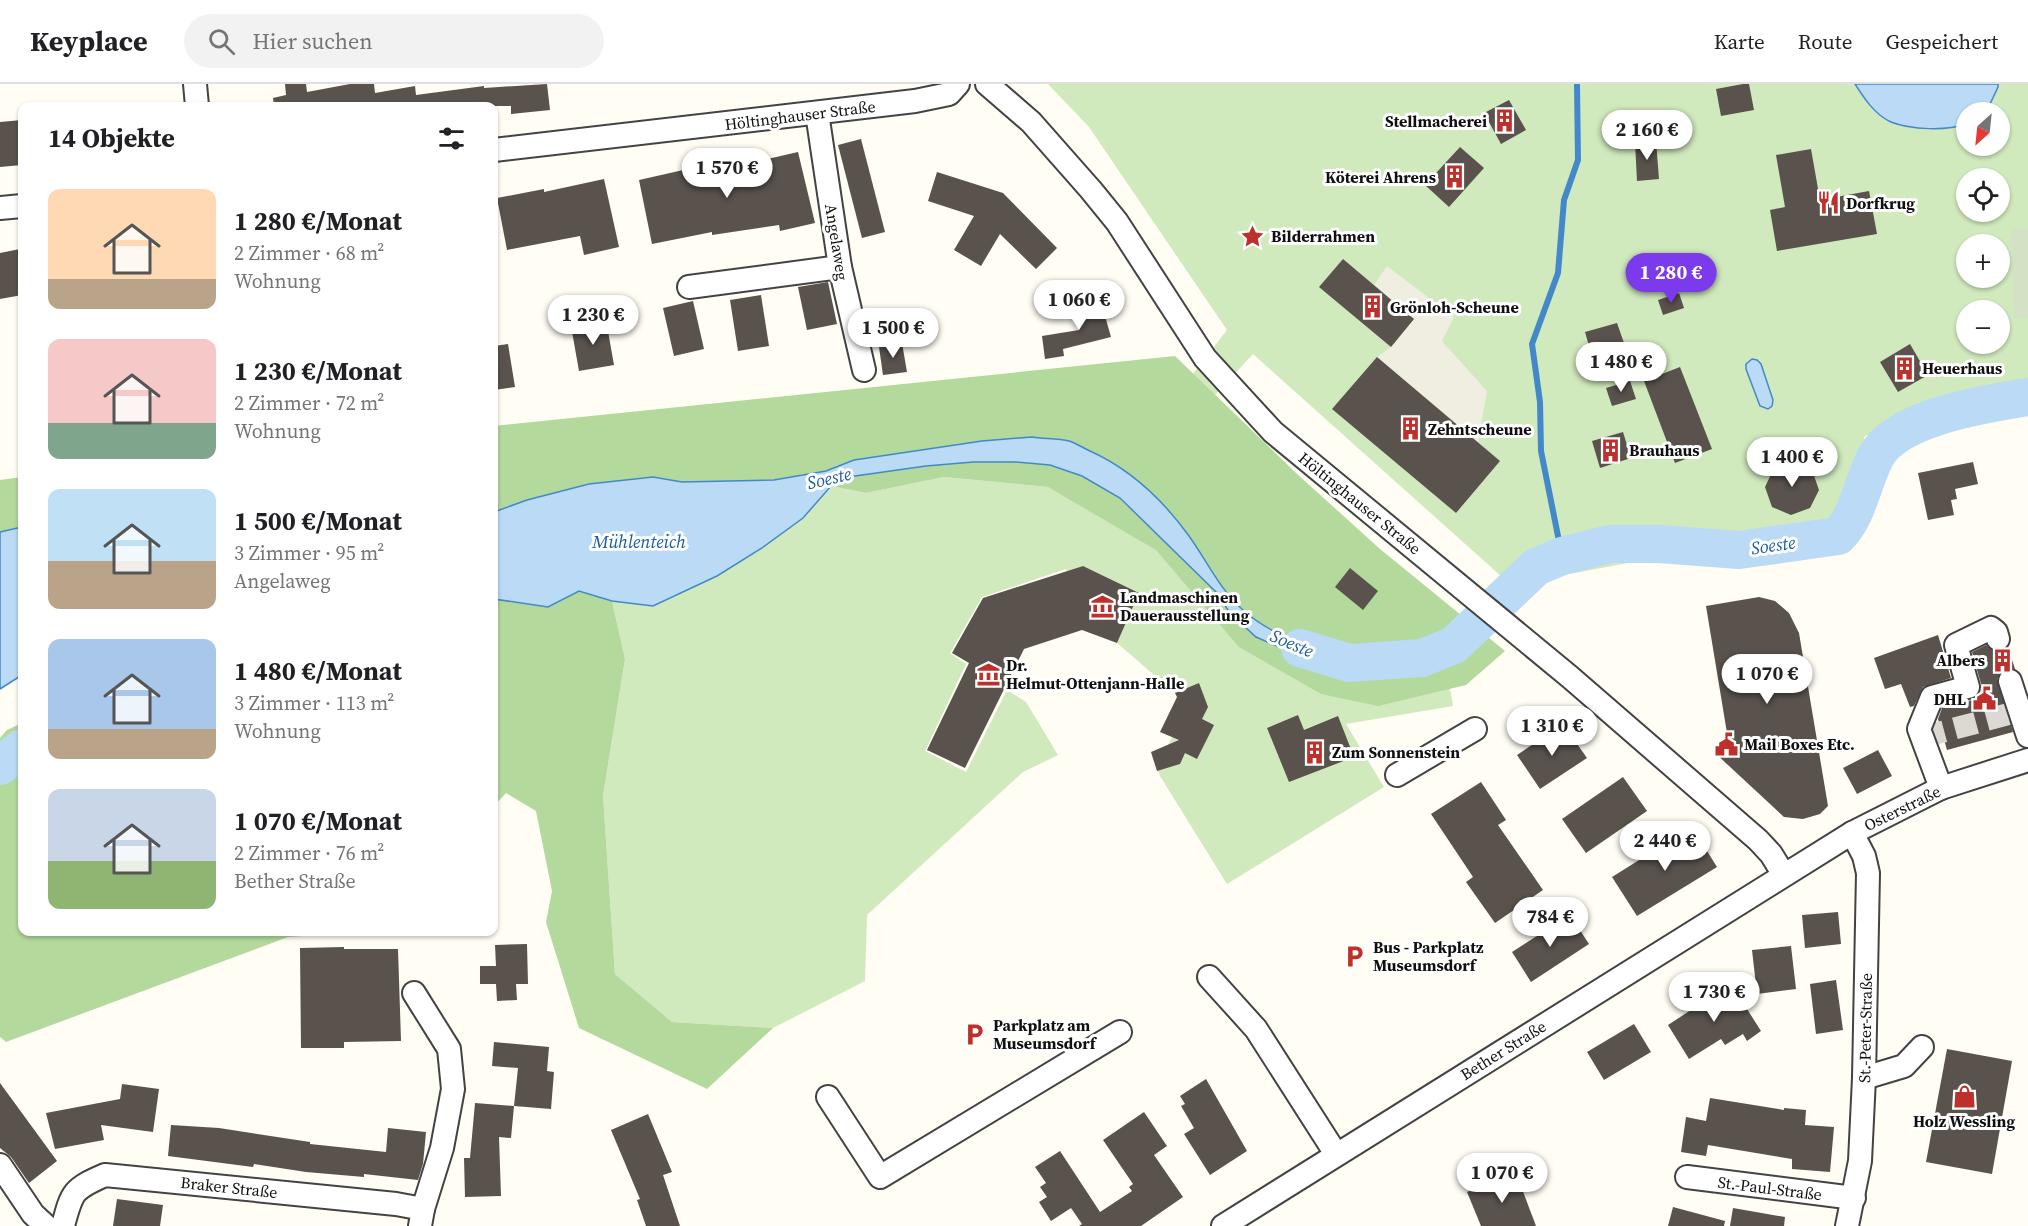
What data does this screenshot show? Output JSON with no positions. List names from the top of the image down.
{
  "streets": {
    "street": [
      "Höltinghauser Straße",
      "Angelaweg",
      "Osterstraße",
      "St.-Peter-Straße",
      "Bether Straße",
      "Braker Straße",
      "St.-Paul-Straße"
    ]
  },
  "crossings": [
    ["Höltinghauser Straße", "Angelaweg"],
    ["Höltinghauser Straße", "Osterstraße"],
    ["Höltinghauser Straße", "Bether Straße"],
    ["Osterstraße", "St.-Peter-Straße"],
    ["Osterstraße", "Bether Straße"],
    ["St.-Peter-Straße", "St.-Paul-Straße"]
  ],
  "water": ["Soeste", "Mühlenteich"],
  "places": {
    "building": [
      "Stellmacherei",
      "Köterei Ahrens",
      "Grönloh-Scheune",
      "Heuerhaus",
      "Zehntscheune",
      "Brauhaus",
      "Albers",
      "Zum Sonnenstein"
    ],
    "restaurant": ["Dorfkrug"],
    "place": ["Bilderrahmen"],
    "museum": ["Landmaschinen Dauerausstellung", "Dr. Helmut-Ottenjann-Halle"],
    "public building": ["DHL", "Mail Boxes Etc."],
    "parking": ["Bus - Parkplatz Museumsdorf", "Parkplatz am Museumsdorf"],
    "shop": ["Holz Wessling"]
  },
  "north": "bottom left",
  "page": {
    "header": "Keyplace",
    "search": "Hier suchen",
    "nav": ["Karte", "Route", "Gespeichert"],
    "map_buttons": ["+", "−"],
    "heading": "14 Objekte",
    "price": [
      "2 160 €",
      "1 570 €",
      "1 280 €",
      "1 060 €",
      "1 230 €",
      "1 500 €",
      "1 480 €",
      "1 400 €",
      "1 070 €",
      "1 310 €",
      "2 440 €",
      "784 €",
      "1 730 €",
      "1 070 €"
    ],
    "list": [
      {
        "name": "1 280 €/Monat",
        "note": "2 Zimmer · 68 m² · Wohnung"
      },
      {
        "name": "1 230 €/Monat",
        "note": "2 Zimmer · 72 m² · Wohnung"
      },
      {
        "name": "1 500 €/Monat",
        "note": "3 Zimmer · 95 m² · Angelaweg"
      },
      {
        "name": "1 480 €/Monat",
        "note": "3 Zimmer · 113 m² · Wohnung"
      },
      {
        "name": "1 070 €/Monat",
        "note": "2 Zimmer · 76 m² · Bether Straße"
      }
    ]
  }
}
